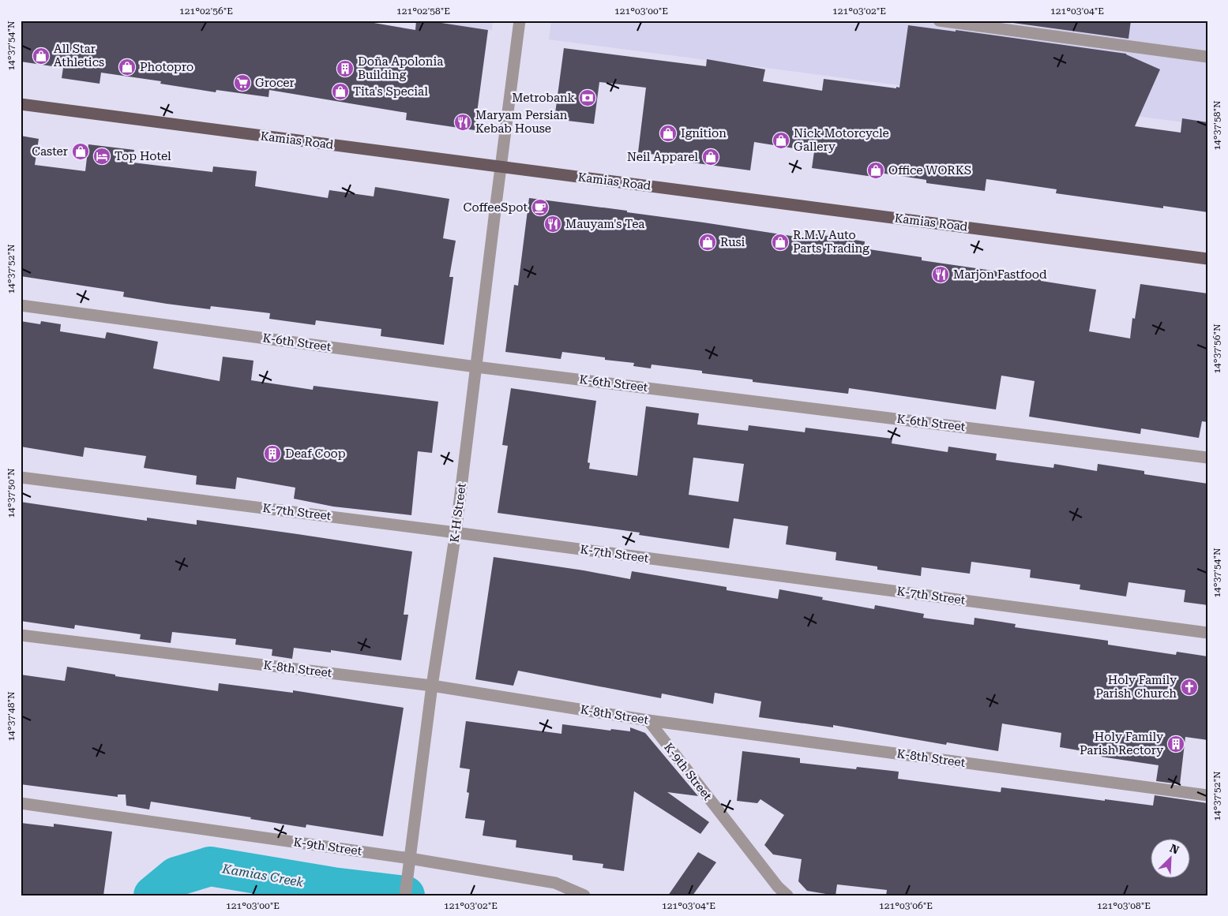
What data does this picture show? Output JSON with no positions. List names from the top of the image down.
{
  "streets": {
    "main road": ["Kamias Road"],
    "street": [
      "K-6th Street",
      "K-7th Street",
      "K-H Street",
      "K-8th Street",
      "K-9th Street"
    ]
  },
  "crossings": [
    ["Kamias Road", "K-H Street"],
    ["K-6th Street", "K-H Street"],
    ["K-7th Street", "K-H Street"],
    ["K-H Street", "K-8th Street"],
    ["K-H Street", "K-9th Street"],
    ["K-8th Street", "K-9th Street"]
  ],
  "water": ["Kamias Creek"],
  "places": {
    "shop": [
      "All Star Athletics",
      "Photopro",
      "Tita's Special",
      "Ignition",
      "Nick Motorcycle Gallery",
      "Caster",
      "Neil Apparel",
      "Office WORKS",
      "Rusi",
      "R.M.V Auto Parts Trading"
    ],
    "building": ["Doña Apolonia Building", "Deaf Coop", "Holy Family Parish Rectory"],
    "supermarket": ["Grocer"],
    "bank": ["Metrobank"],
    "restaurant": ["Maryam Persian Kebab House", "Mauyam's Tea", "Marjon Fastfood"],
    "hotel": ["Top Hotel"],
    "cafe": ["CoffeeSpot"],
    "church": ["Holy Family Parish Church"]
  },
  "north": "top right",
  "coordinates": [
    "121°02'56\"E",
    "121°02'58\"E",
    "121°03'00\"E",
    "121°03'02\"E",
    "121°03'04\"E",
    "14°37'54\"N",
    "14°37'58\"N",
    "14°37'52\"N",
    "14°37'56\"N",
    "14°37'50\"N",
    "14°37'48\"N",
    "121°03'06\"E",
    "121°03'08\"E"
  ]
}
